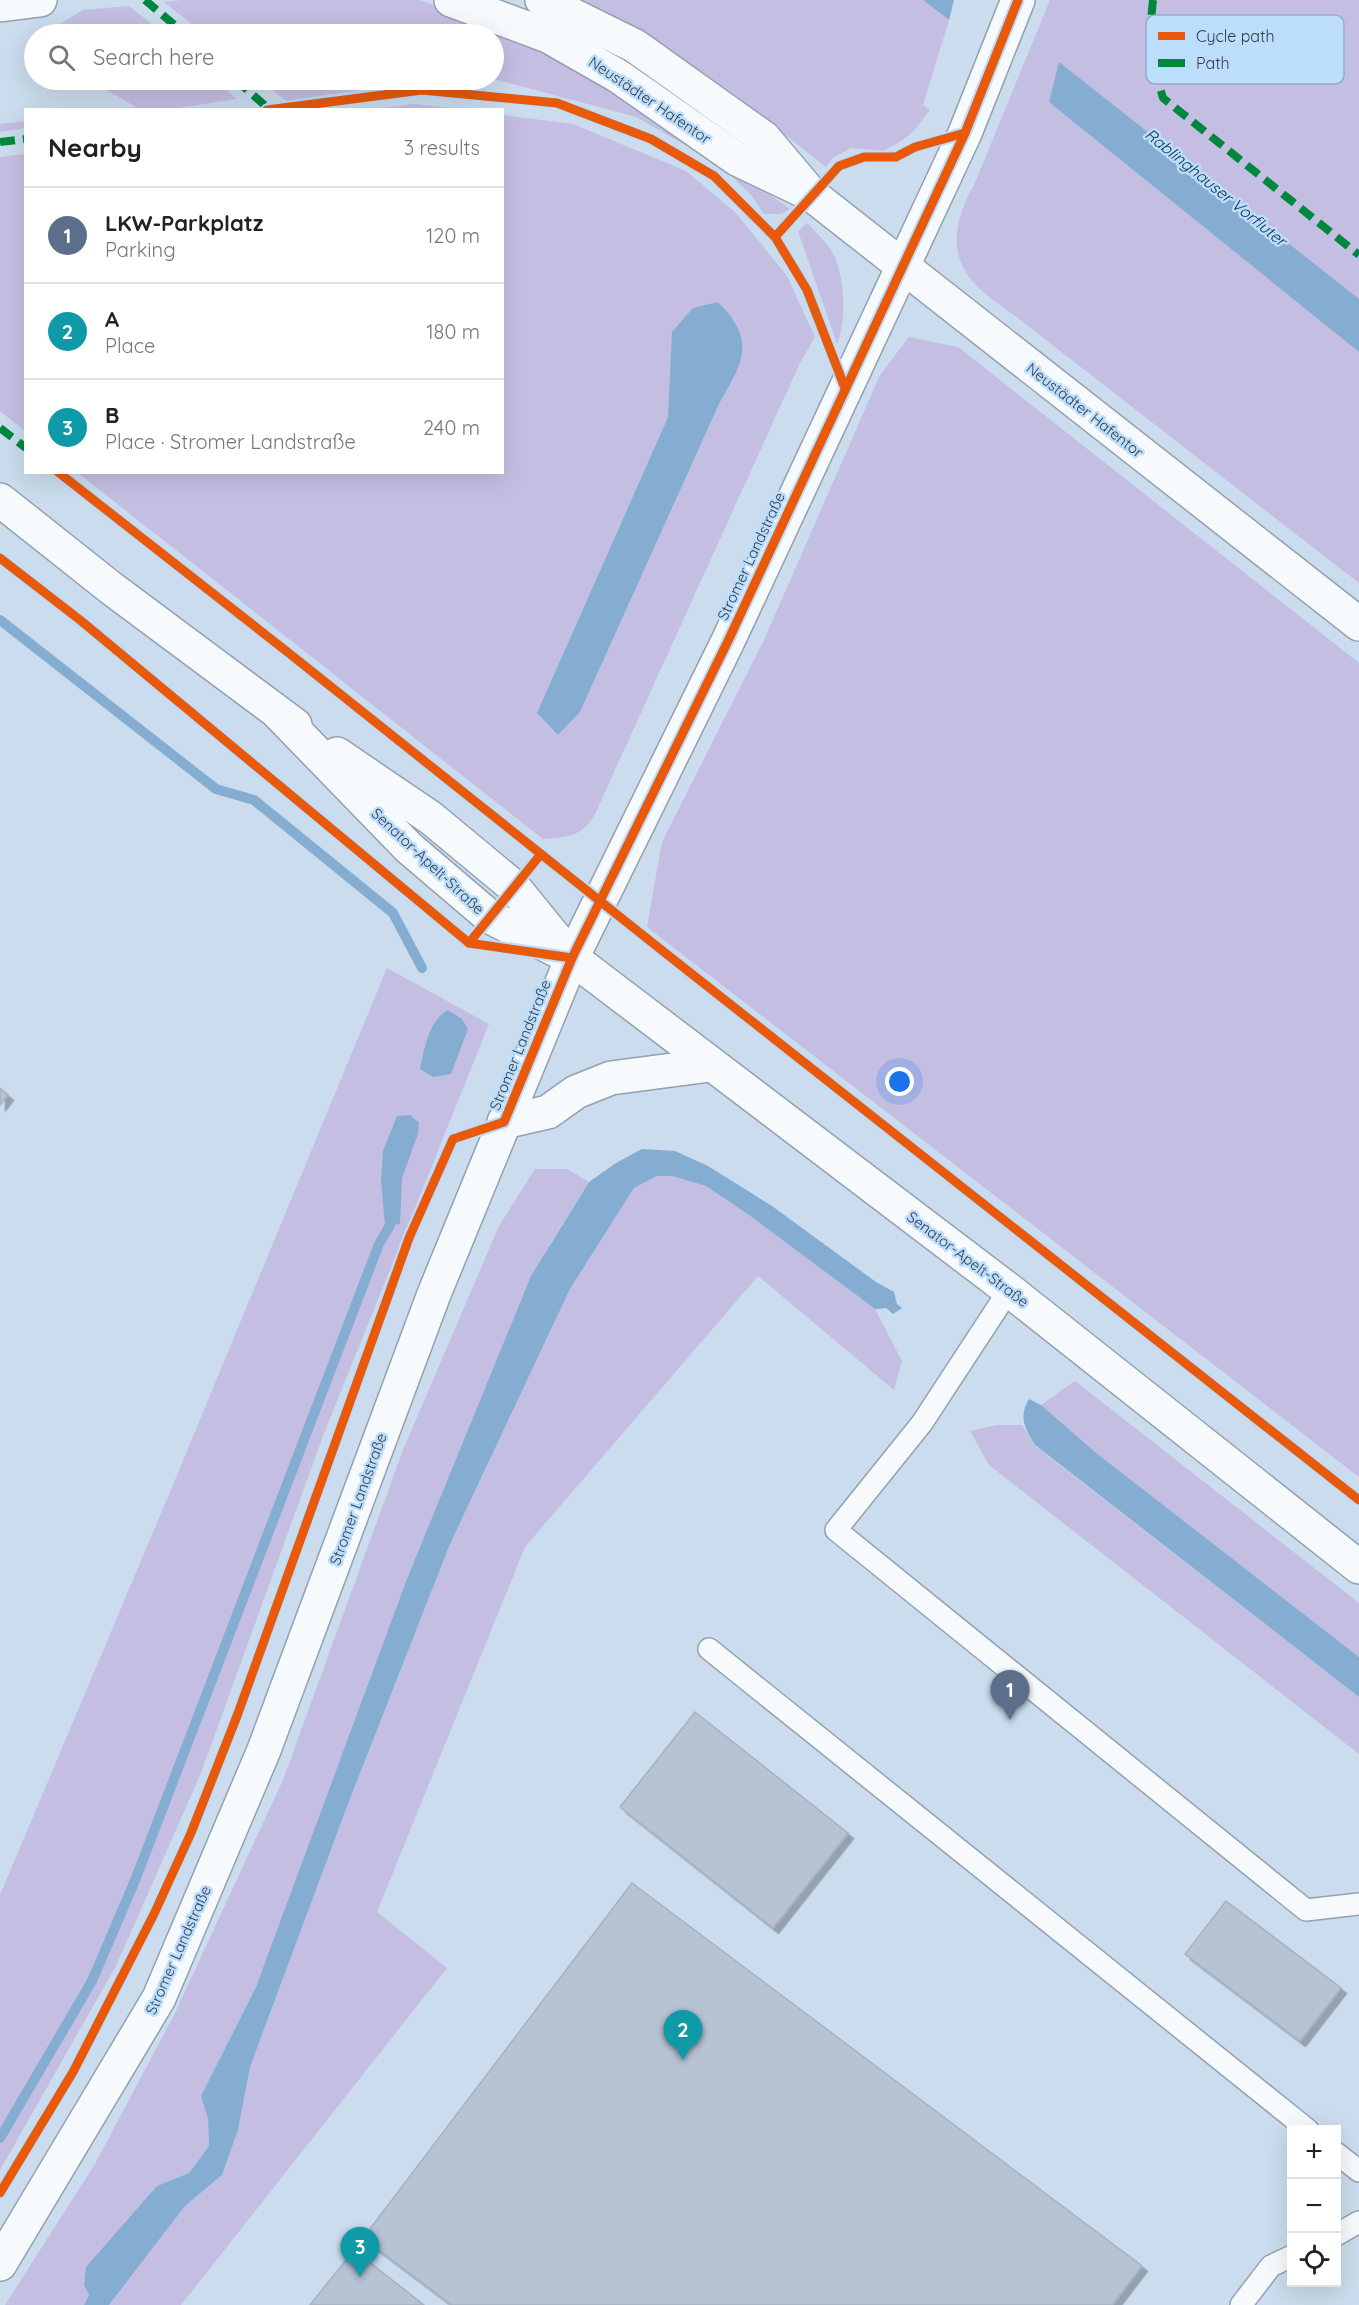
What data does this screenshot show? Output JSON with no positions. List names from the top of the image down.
{
  "streets": {
    "street": ["Neustädter Hafentor", "Stromer Landstraße", "Senator-Apelt-Straße"]
  },
  "crossings": [
    ["Neustädter Hafentor", "Stromer Landstraße"],
    ["Stromer Landstraße", "Senator-Apelt-Straße"]
  ],
  "water": ["Rablinghauser Vorfluter"],
  "legend": ["Cycle path", "Path"],
  "page": {
    "search": "Search here",
    "heading": ["Nearby", "3 results"],
    "list": [
      {
        "mark": "1",
        "name": "LKW-Parkplatz",
        "note": "Parking",
        "value": "120 m"
      },
      {
        "mark": "2",
        "name": "A",
        "note": "Place",
        "value": "180 m"
      },
      {
        "mark": "3",
        "name": "B",
        "note": "Place · Stromer Landstraße",
        "value": "240 m"
      }
    ],
    "pins": ["1", "2", "3"],
    "map_buttons": ["+", "−"]
  }
}
